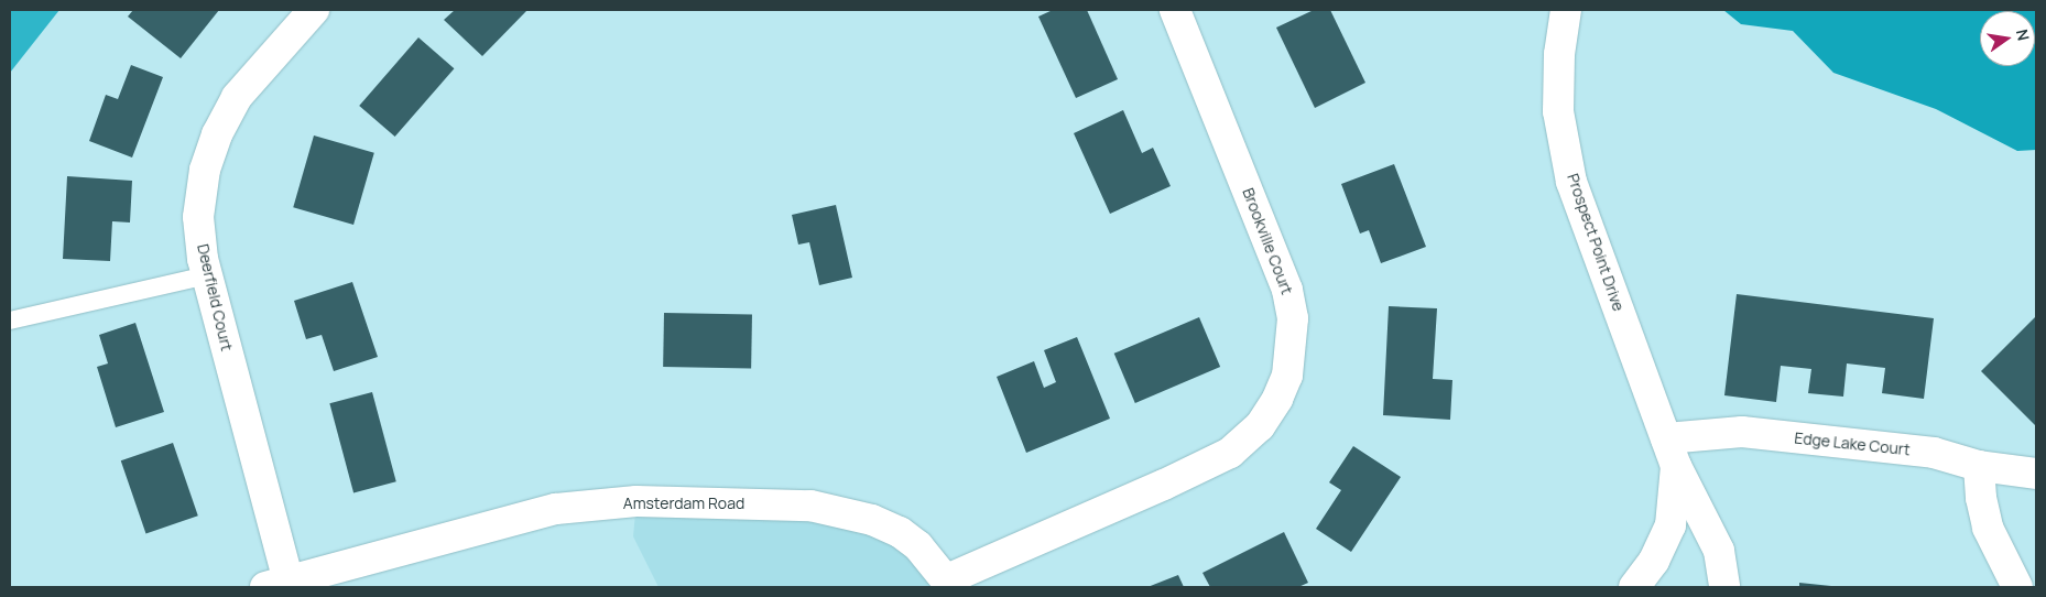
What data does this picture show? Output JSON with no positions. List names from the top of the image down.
{
  "streets": {
    "street": [
      "Brookville Court",
      "Prospect Point Drive",
      "Deerfield Court",
      "Edge Lake Court",
      "Amsterdam Road"
    ]
  },
  "crossings": [
    ["Brookville Court", "Amsterdam Road"],
    ["Prospect Point Drive", "Edge Lake Court"],
    ["Deerfield Court", "Amsterdam Road"]
  ],
  "north": "right"
}
